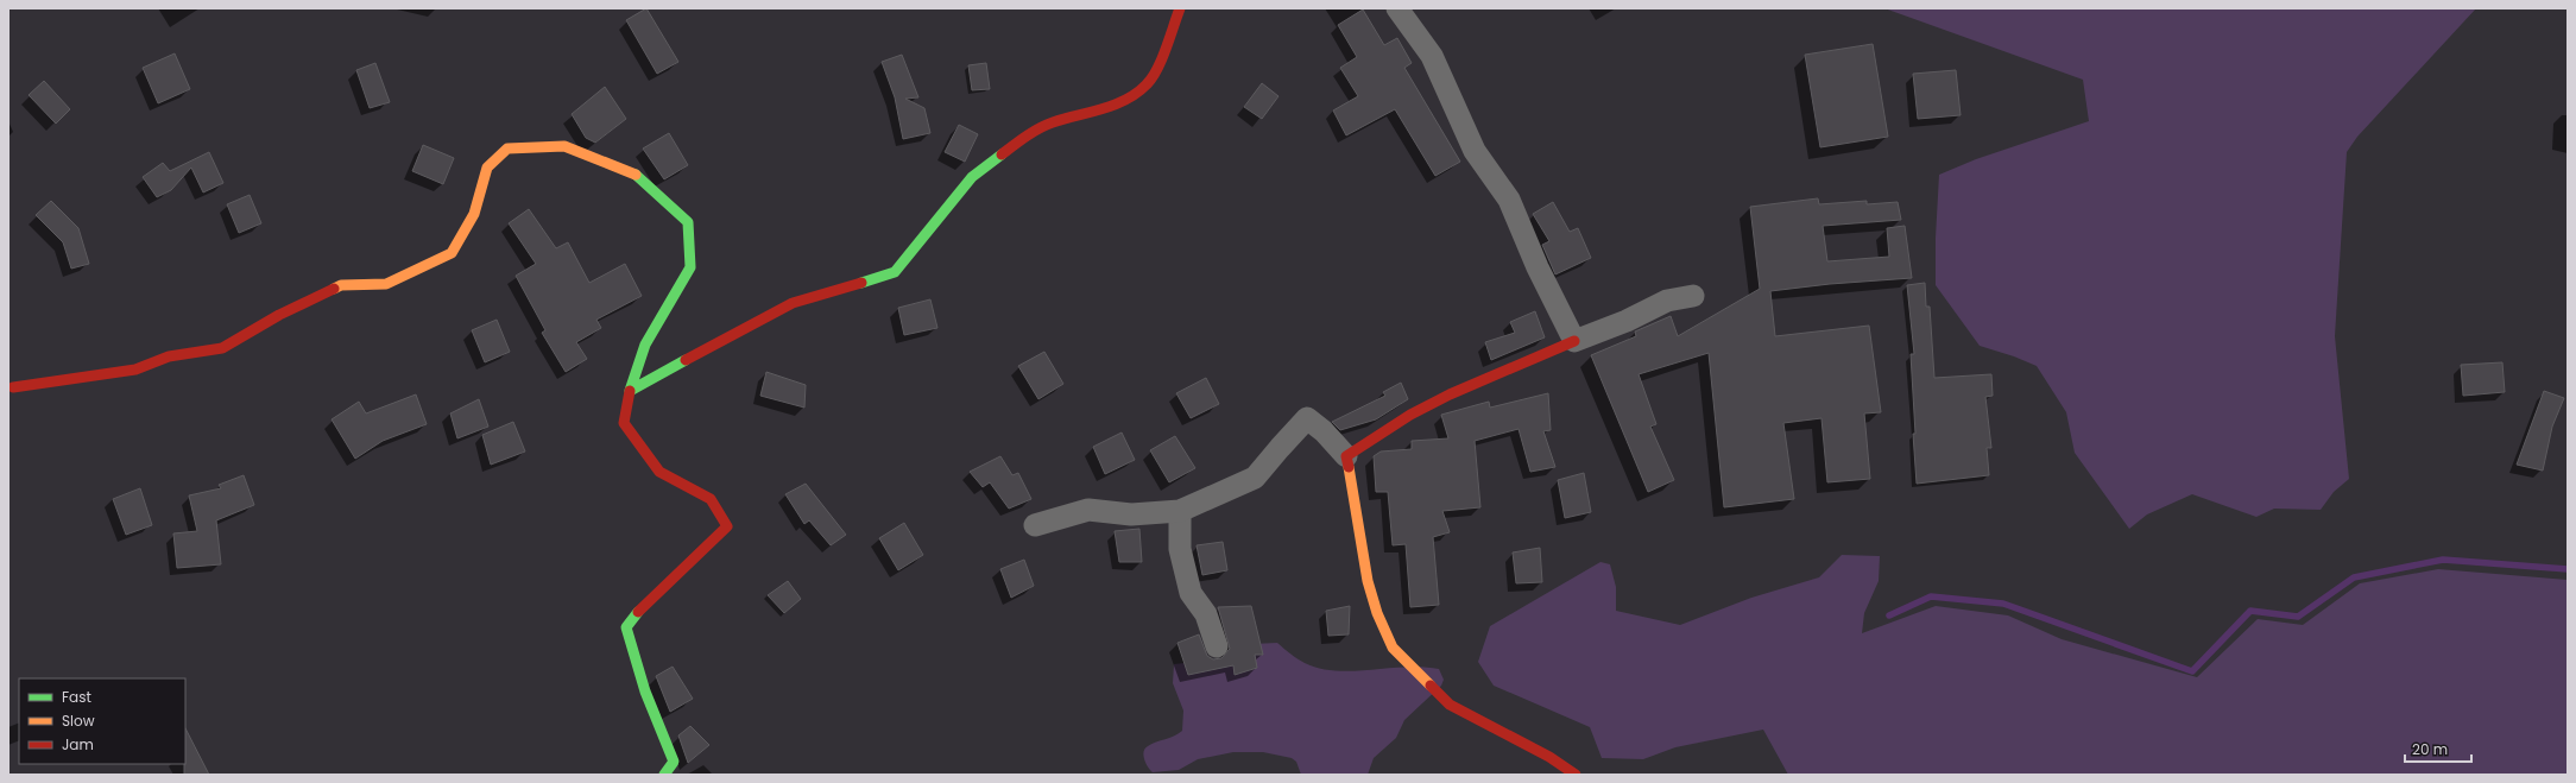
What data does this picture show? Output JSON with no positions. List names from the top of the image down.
{
  "legend": ["Fast", "Slow", "Jam"],
  "scale_bar": "20 m"
}
